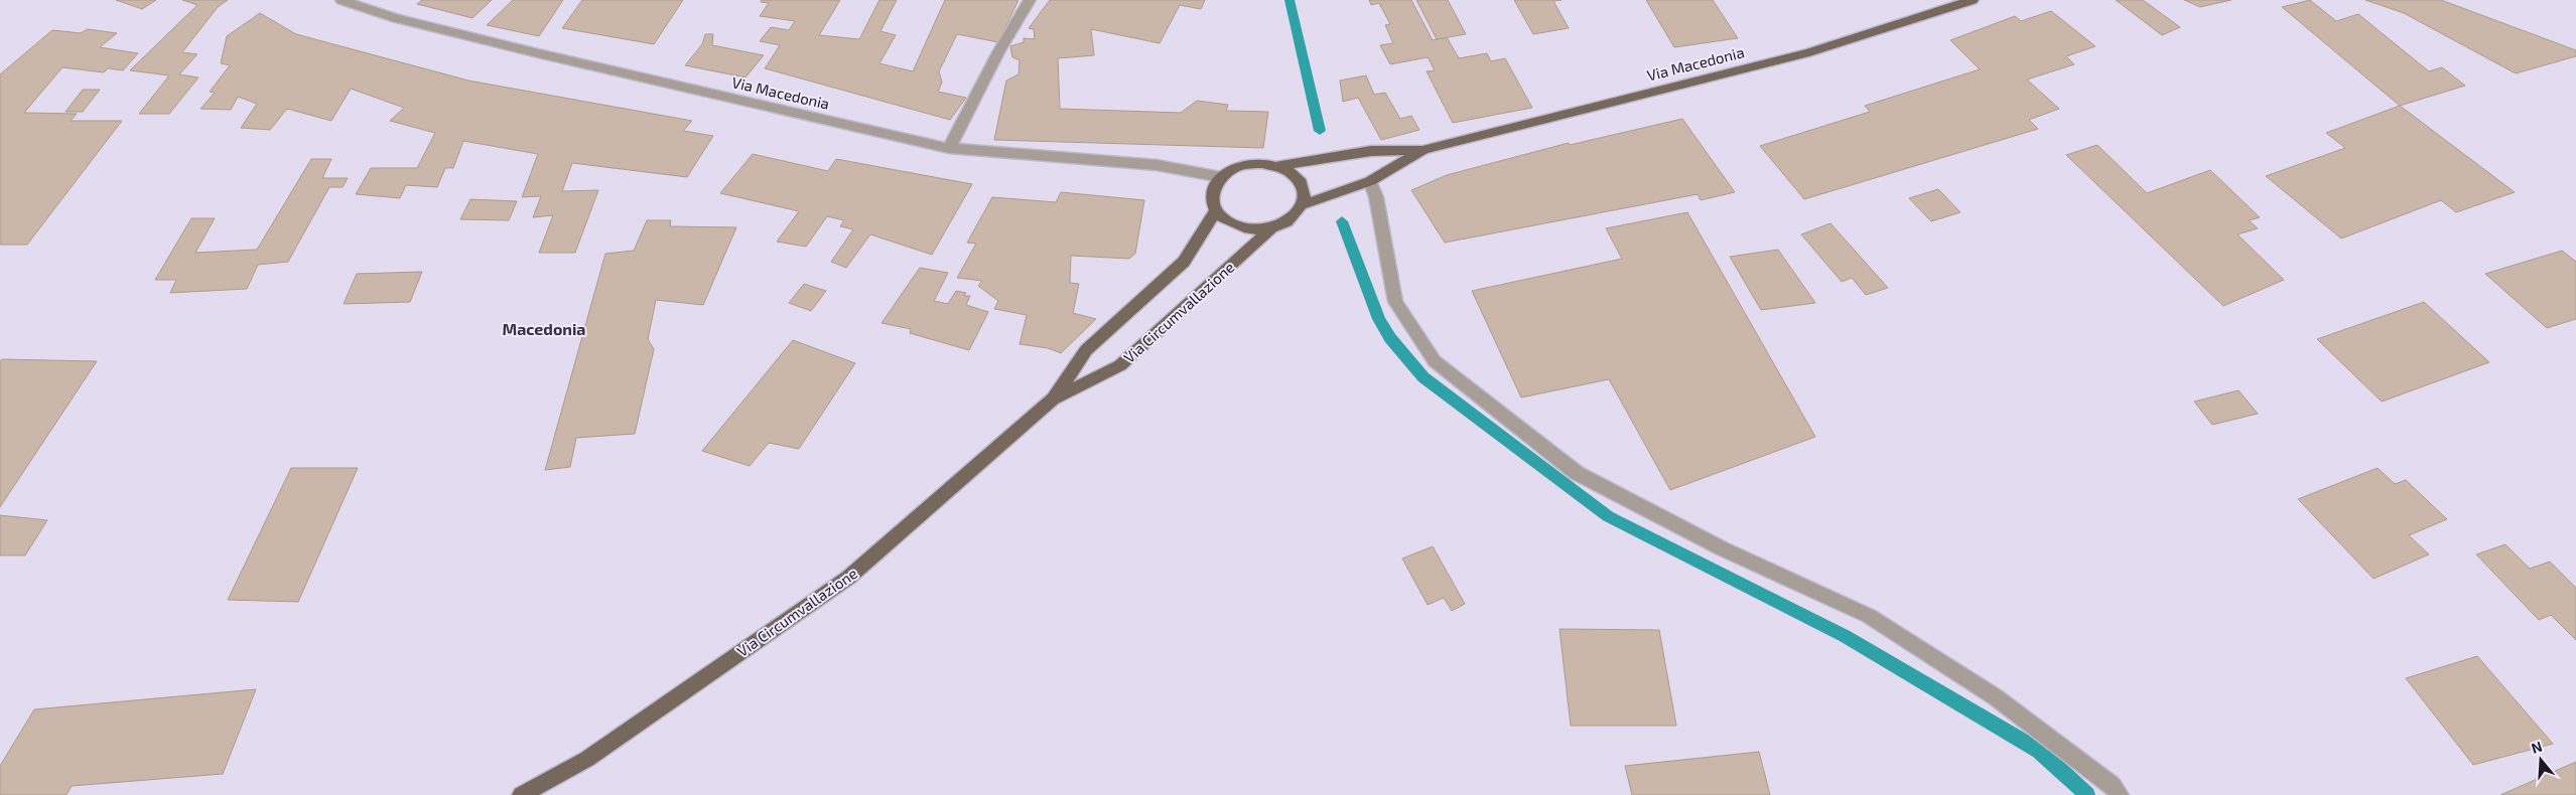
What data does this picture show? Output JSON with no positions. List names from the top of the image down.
{
  "streets": {
    "main road": ["Via Macedonia", "Via Circumvallazione"]
  },
  "crossings": [
    ["Via Macedonia", "Via Circumvallazione"]
  ],
  "districts": ["Macedonia"],
  "north": "top"
}
